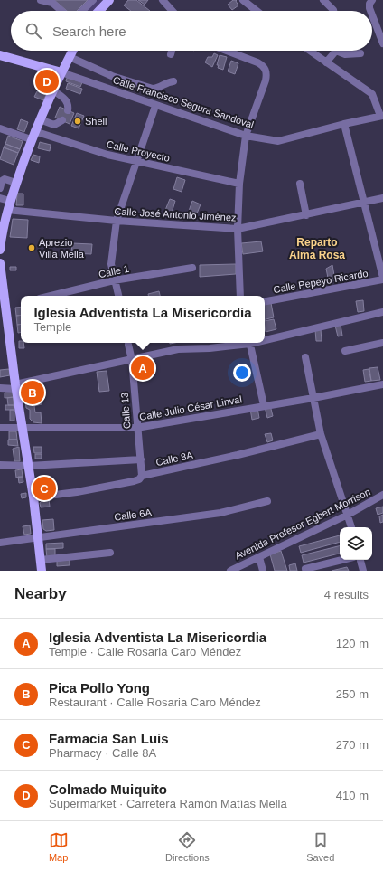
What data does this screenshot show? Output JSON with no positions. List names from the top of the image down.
{
  "streets": {
    "main road": ["Calle Francisco Segura Sandoval"],
    "street": [
      "Calle Proyecto",
      "Calle José Antonio Jiménez",
      "Calle 1",
      "Calle Pepeyo Ricardo",
      "Calle Julio César Linval",
      "Calle 13",
      "Calle 8A",
      "Calle 6A",
      "Avenida Profesor Egbert Morrison"
    ]
  },
  "crossings": [
    ["Calle Julio César Linval", "Calle 13"],
    ["Calle 13", "Calle 8A"]
  ],
  "districts": ["Reparto Alma Rosa"],
  "places": ["Shell", "Aprezio Villa Mella"],
  "page": {
    "search": "Search here",
    "pins": [
      "D",
      "A",
      "B",
      "C"
    ],
    "popup": ["Iglesia Adventista La Misericordia", "Temple"],
    "heading": ["Nearby", "4 results"],
    "list": [
      {
        "mark": "A",
        "name": "Iglesia Adventista La Misericordia",
        "note": "Temple · Calle Rosaria Caro Méndez",
        "value": "120 m"
      },
      {
        "mark": "B",
        "name": "Pica Pollo Yong",
        "note": "Restaurant · Calle Rosaria Caro Méndez",
        "value": "250 m"
      },
      {
        "mark": "C",
        "name": "Farmacia San Luis",
        "note": "Pharmacy · Calle 8A",
        "value": "270 m"
      },
      {
        "mark": "D",
        "name": "Colmado Muiquito",
        "note": "Supermarket · Carretera Ramón Matías Mella",
        "value": "410 m"
      }
    ],
    "nav": ["Map", "Directions", "Saved"]
  }
}
